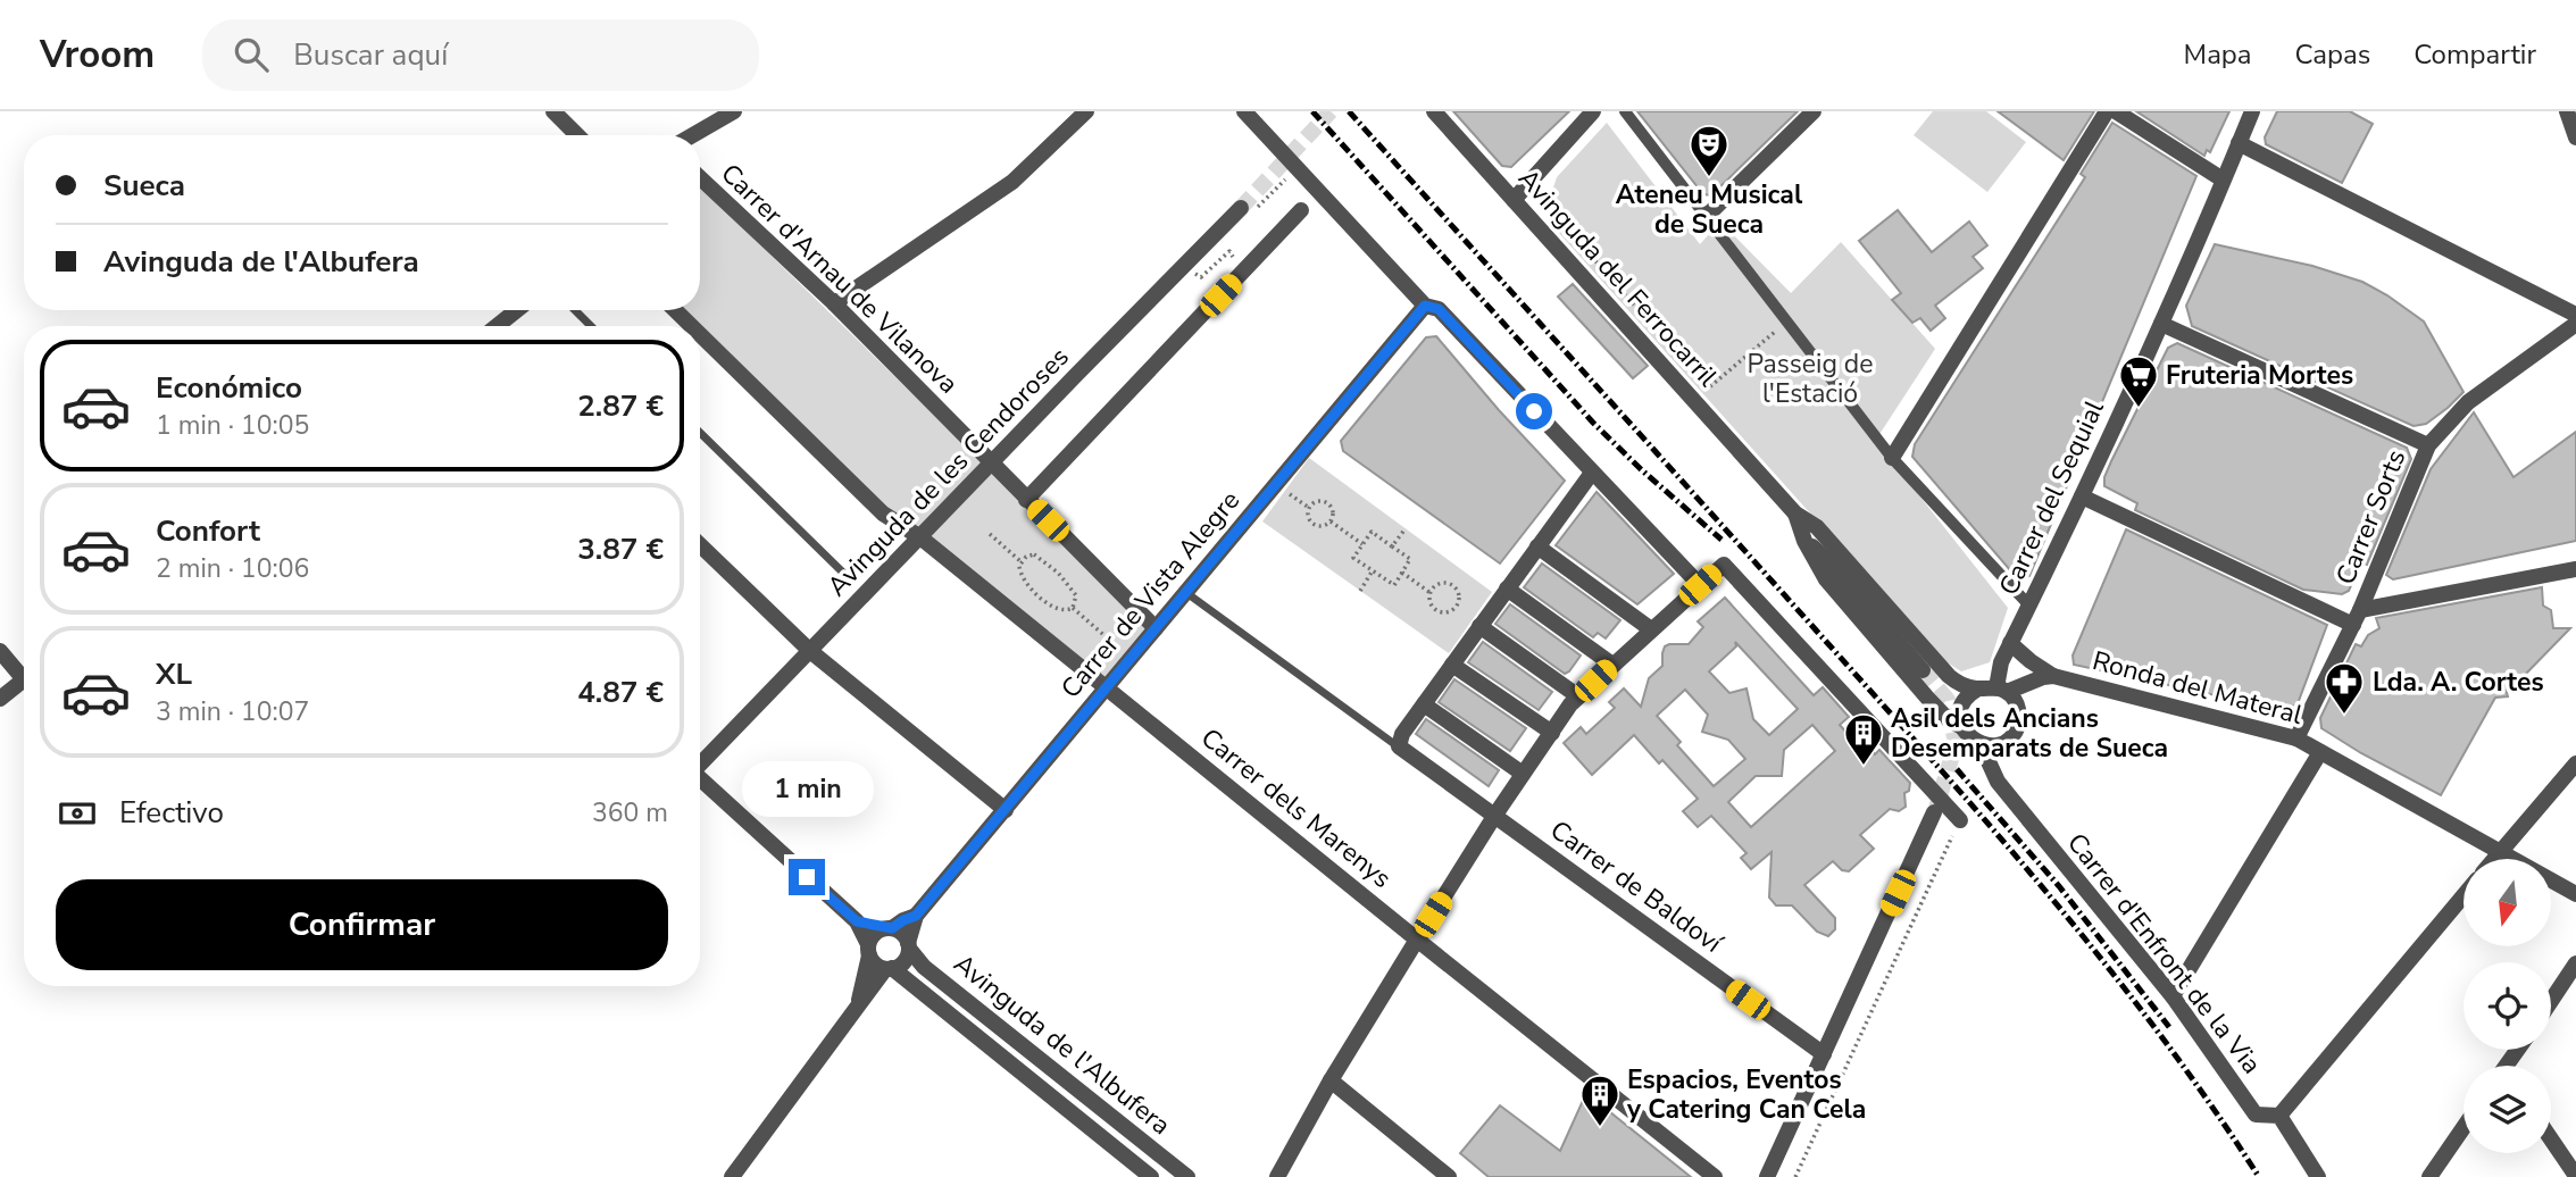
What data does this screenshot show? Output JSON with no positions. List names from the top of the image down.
{
  "streets": {
    "street": [
      "Avinguda del Ferrocarril",
      "Carrer d'Arnau de Vilanova",
      "Avinguda de les Cendoroses",
      "Carrer del Sequial",
      "Carrer Sorts",
      "Carrer de Vista Alegre",
      "Ronda del Materal",
      "Carrer dels Marenys",
      "Carrer de Baldoví",
      "Carrer d'Enfront de la Via",
      "Avinguda de l'Albufera"
    ]
  },
  "crossings": [
    ["Carrer d'Arnau de Vilanova", "Avinguda de les Cendoroses"],
    ["Carrer d'Arnau de Vilanova", "Carrer de Vista Alegre"],
    ["Avinguda de les Cendoroses", "Carrer dels Marenys"],
    ["Carrer del Sequial", "Ronda del Materal"],
    ["Carrer del Sequial", "Carrer d'Enfront de la Via"],
    ["Carrer Sorts", "Ronda del Materal"],
    ["Carrer de Vista Alegre", "Carrer dels Marenys"],
    ["Carrer de Vista Alegre", "Avinguda de l'Albufera"],
    ["Ronda del Materal", "Carrer d'Enfront de la Via"]
  ],
  "parks": ["Passeig de l'Estació"],
  "places": {
    "theatre": ["Ateneu Musical de Sueca"],
    "supermarket": ["Fruteria Mortes"],
    "pharmacy": ["Lda. A. Cortes"],
    "building": ["Asil dels Ancians Desemparats de Sueca", "Espacios, Eventos y Catering Can Cela"]
  },
  "north": "bottom",
  "page": {
    "header": "Vroom",
    "search": "Buscar aquí",
    "nav": ["Mapa", "Capas", "Compartir"],
    "banner": ["Sueca", "Avinguda de l'Albufera"],
    "list": [
      {
        "name": "Económico",
        "note": "1 min · 10:05",
        "value": "2.87 €"
      },
      {
        "name": "Confort",
        "note": "2 min · 10:06",
        "value": "3.87 €"
      },
      {
        "name": "XL",
        "note": "3 min · 10:07",
        "value": "4.87 €"
      }
    ],
    "bubble": "1 min",
    "pay": ["Efectivo", "360 m"],
    "buttons": "Confirmar"
  }
}
